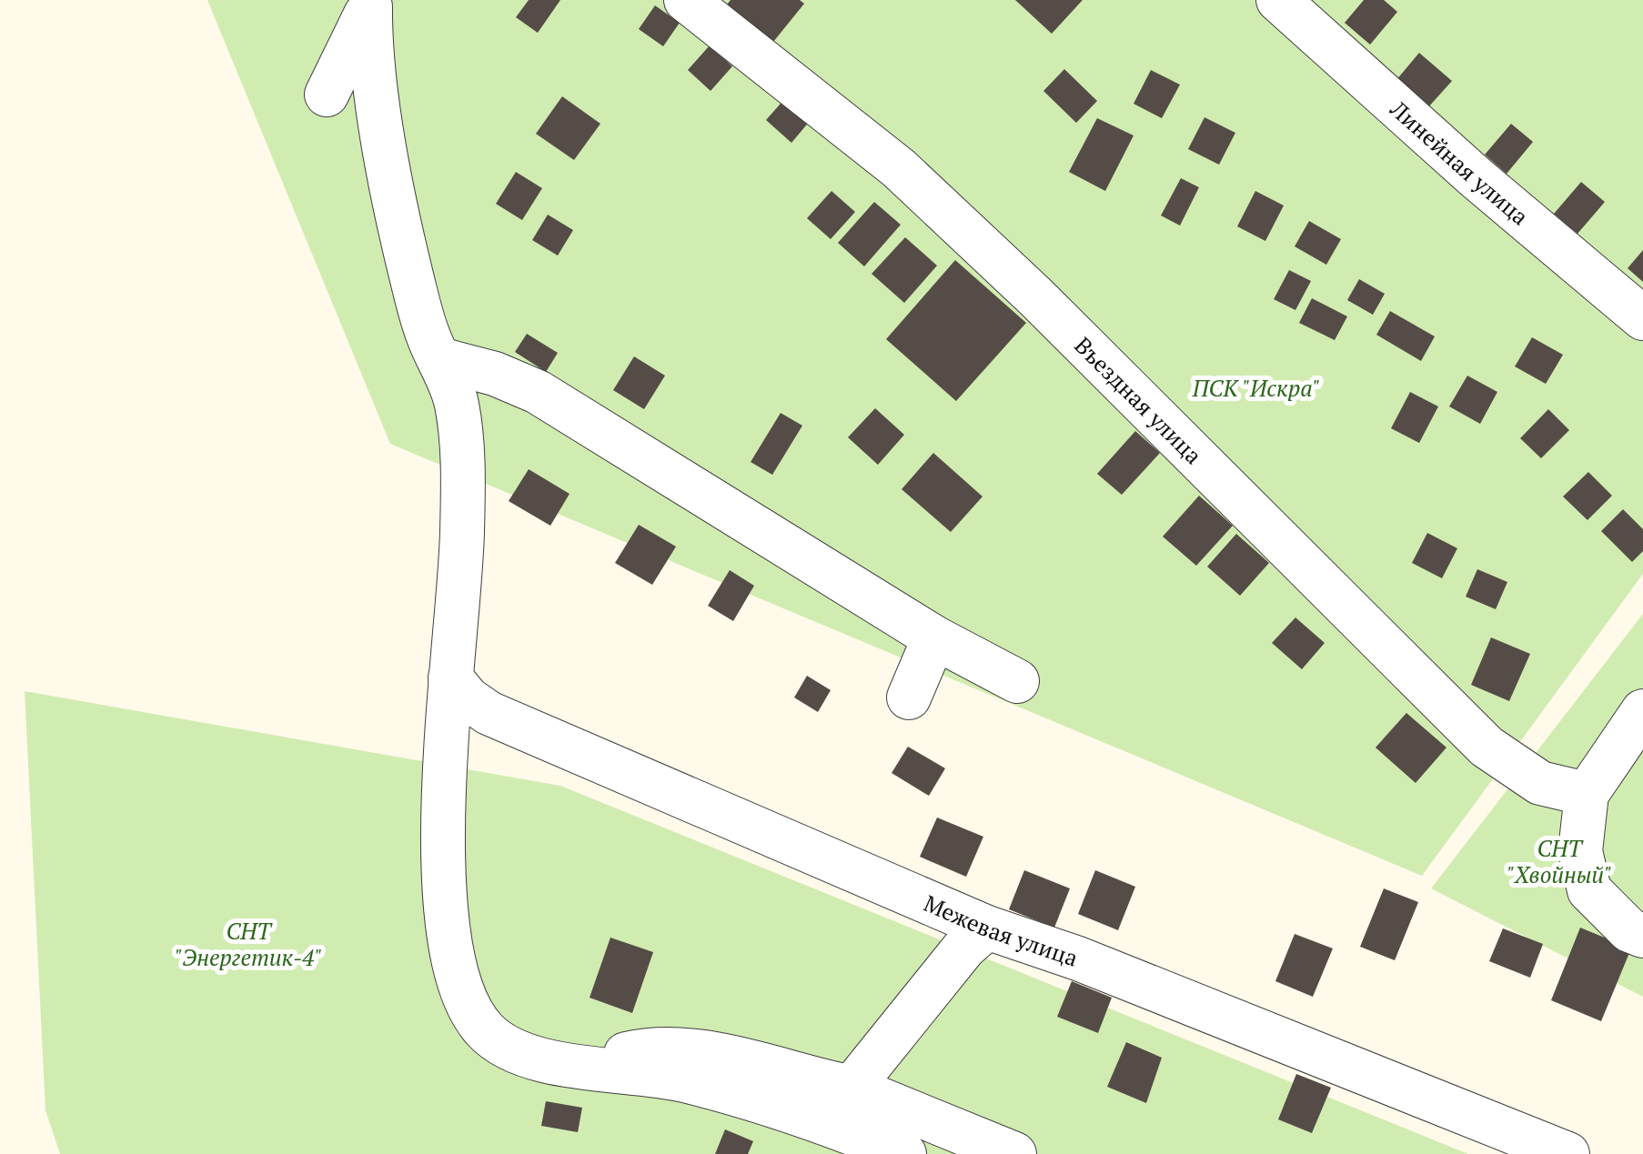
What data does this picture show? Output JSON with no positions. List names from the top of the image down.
{
  "streets": {
    "street": ["Линейная улица", "Въездная улица", "Межевая улица"]
  },
  "parks": ["ПСК \"Искра\"", "СНТ \"Хвойный\"", "СНТ \"Энергетик-4\""]
}
